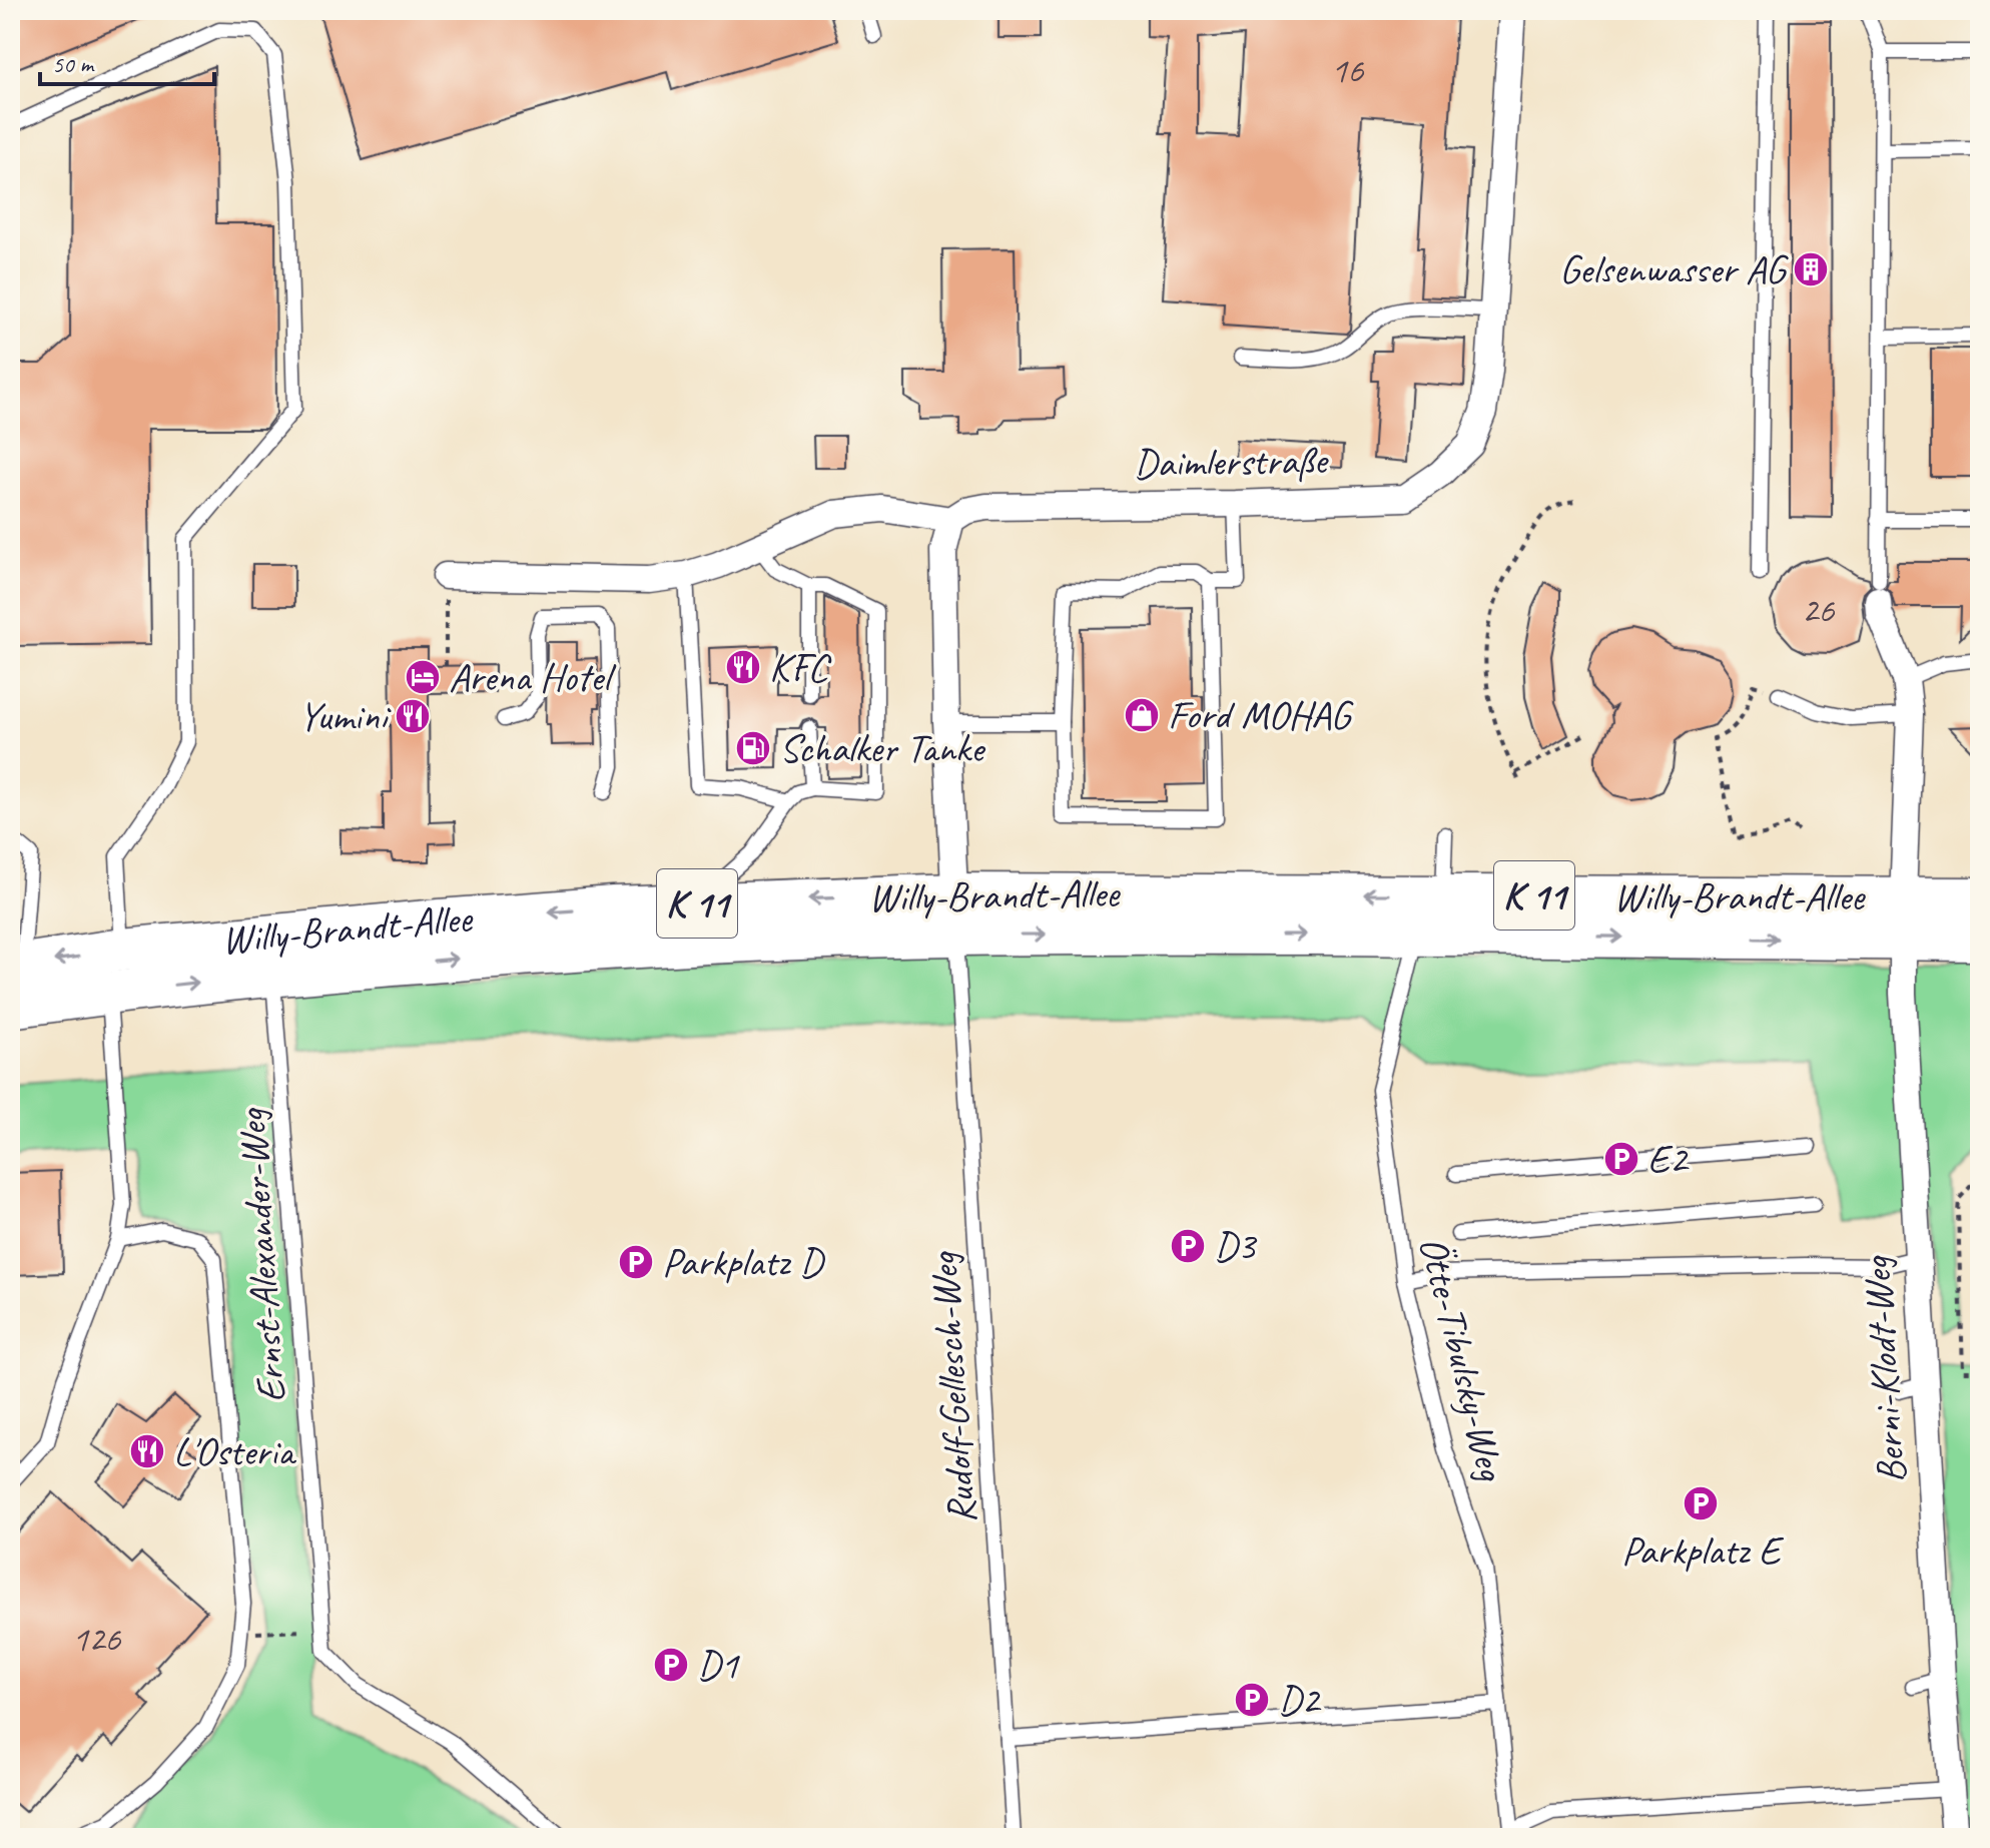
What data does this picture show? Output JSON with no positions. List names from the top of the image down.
{
  "streets": {
    "main road": ["Willy-Brandt-Allee", "K 11"],
    "street": ["Daimlerstraße", "Berni-Klodt-Weg"],
    "lane": ["Ernst-Alexander-Weg", "Ötte-Tibulsky-Weg", "Rudolf-Gellesch-Weg"]
  },
  "crossings": [
    ["Willy-Brandt-Allee", "Ernst-Alexander-Weg"],
    ["Willy-Brandt-Allee", "Ötte-Tibulsky-Weg"],
    ["Willy-Brandt-Allee", "Berni-Klodt-Weg"],
    ["Willy-Brandt-Allee", "Rudolf-Gellesch-Weg"]
  ],
  "places": {
    "building": ["Gelsenwasser AG"],
    "restaurant": ["KFC", "Yumini", "L'Osteria"],
    "hotel": ["Arena Hotel"],
    "shop": ["Ford MOHAG"],
    "fuel station": ["Schalker Tanke"],
    "parking": [
      "E2",
      "D3",
      "Parkplatz D",
      "Parkplatz E",
      "D1",
      "D2"
    ]
  },
  "house_numbers": ["16", "26", "126"],
  "scale_bar": "50 m"
}
